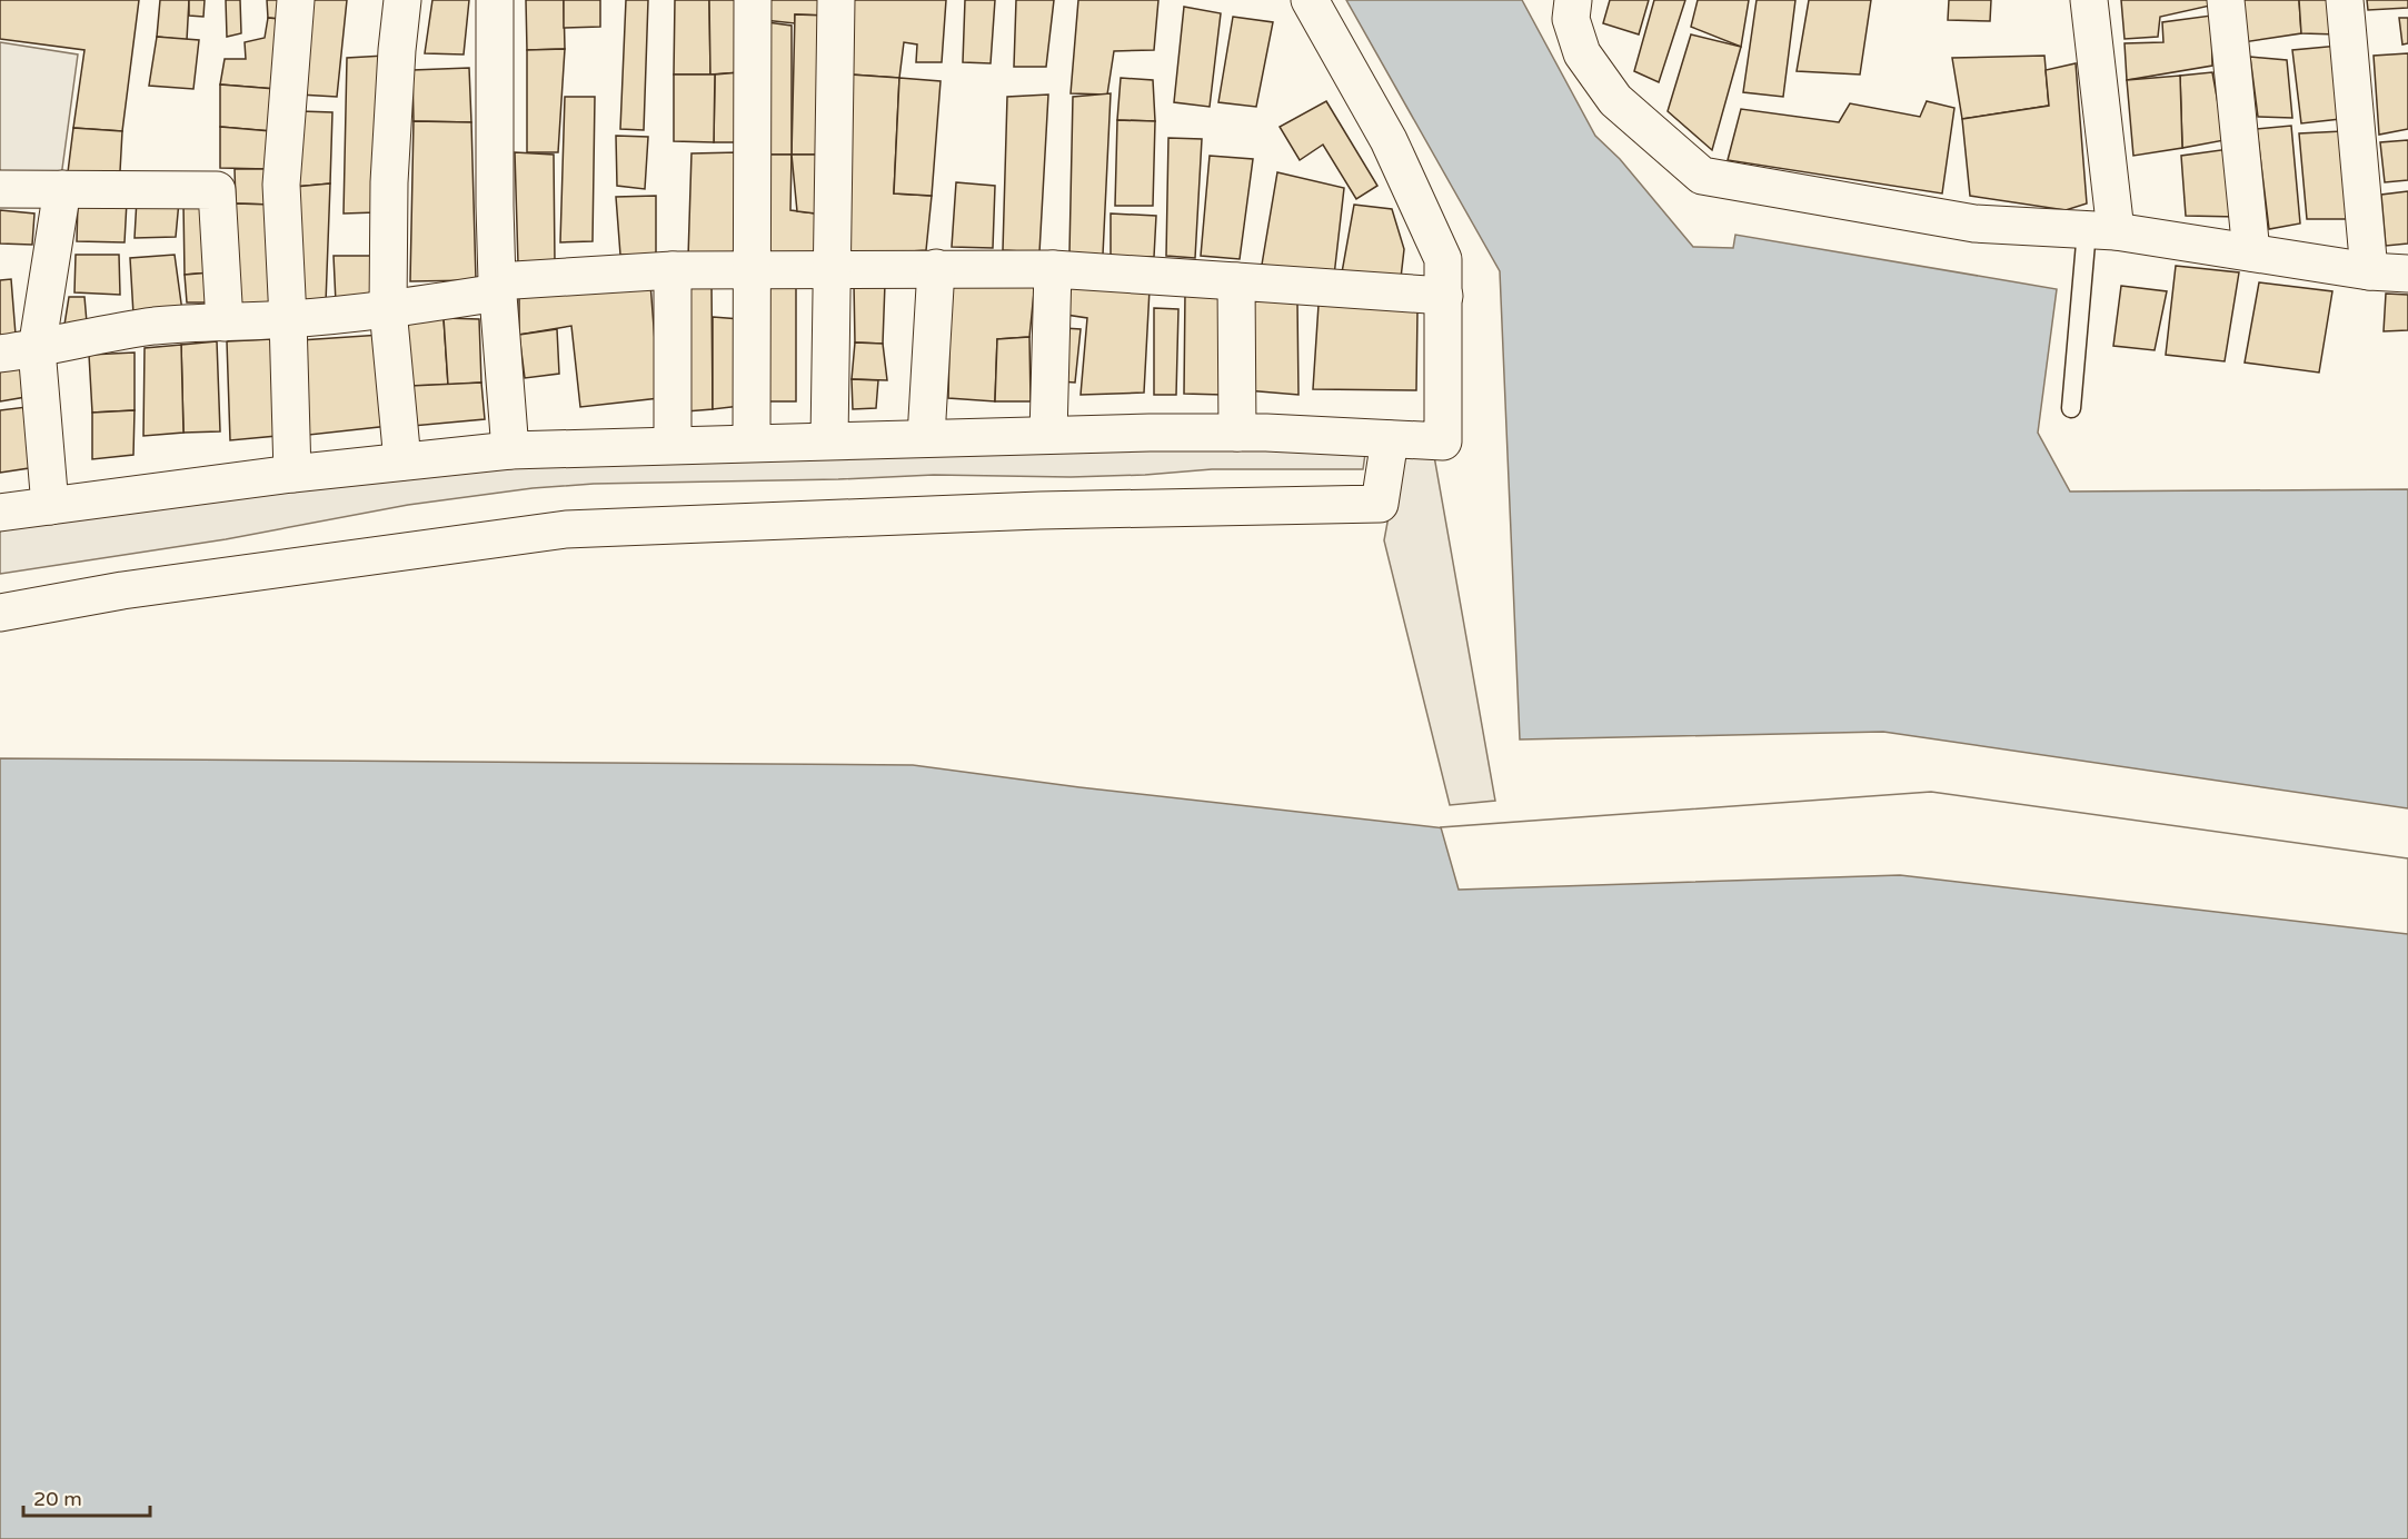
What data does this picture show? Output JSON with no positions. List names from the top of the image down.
{
  "scale_bar": "20 m"
}
